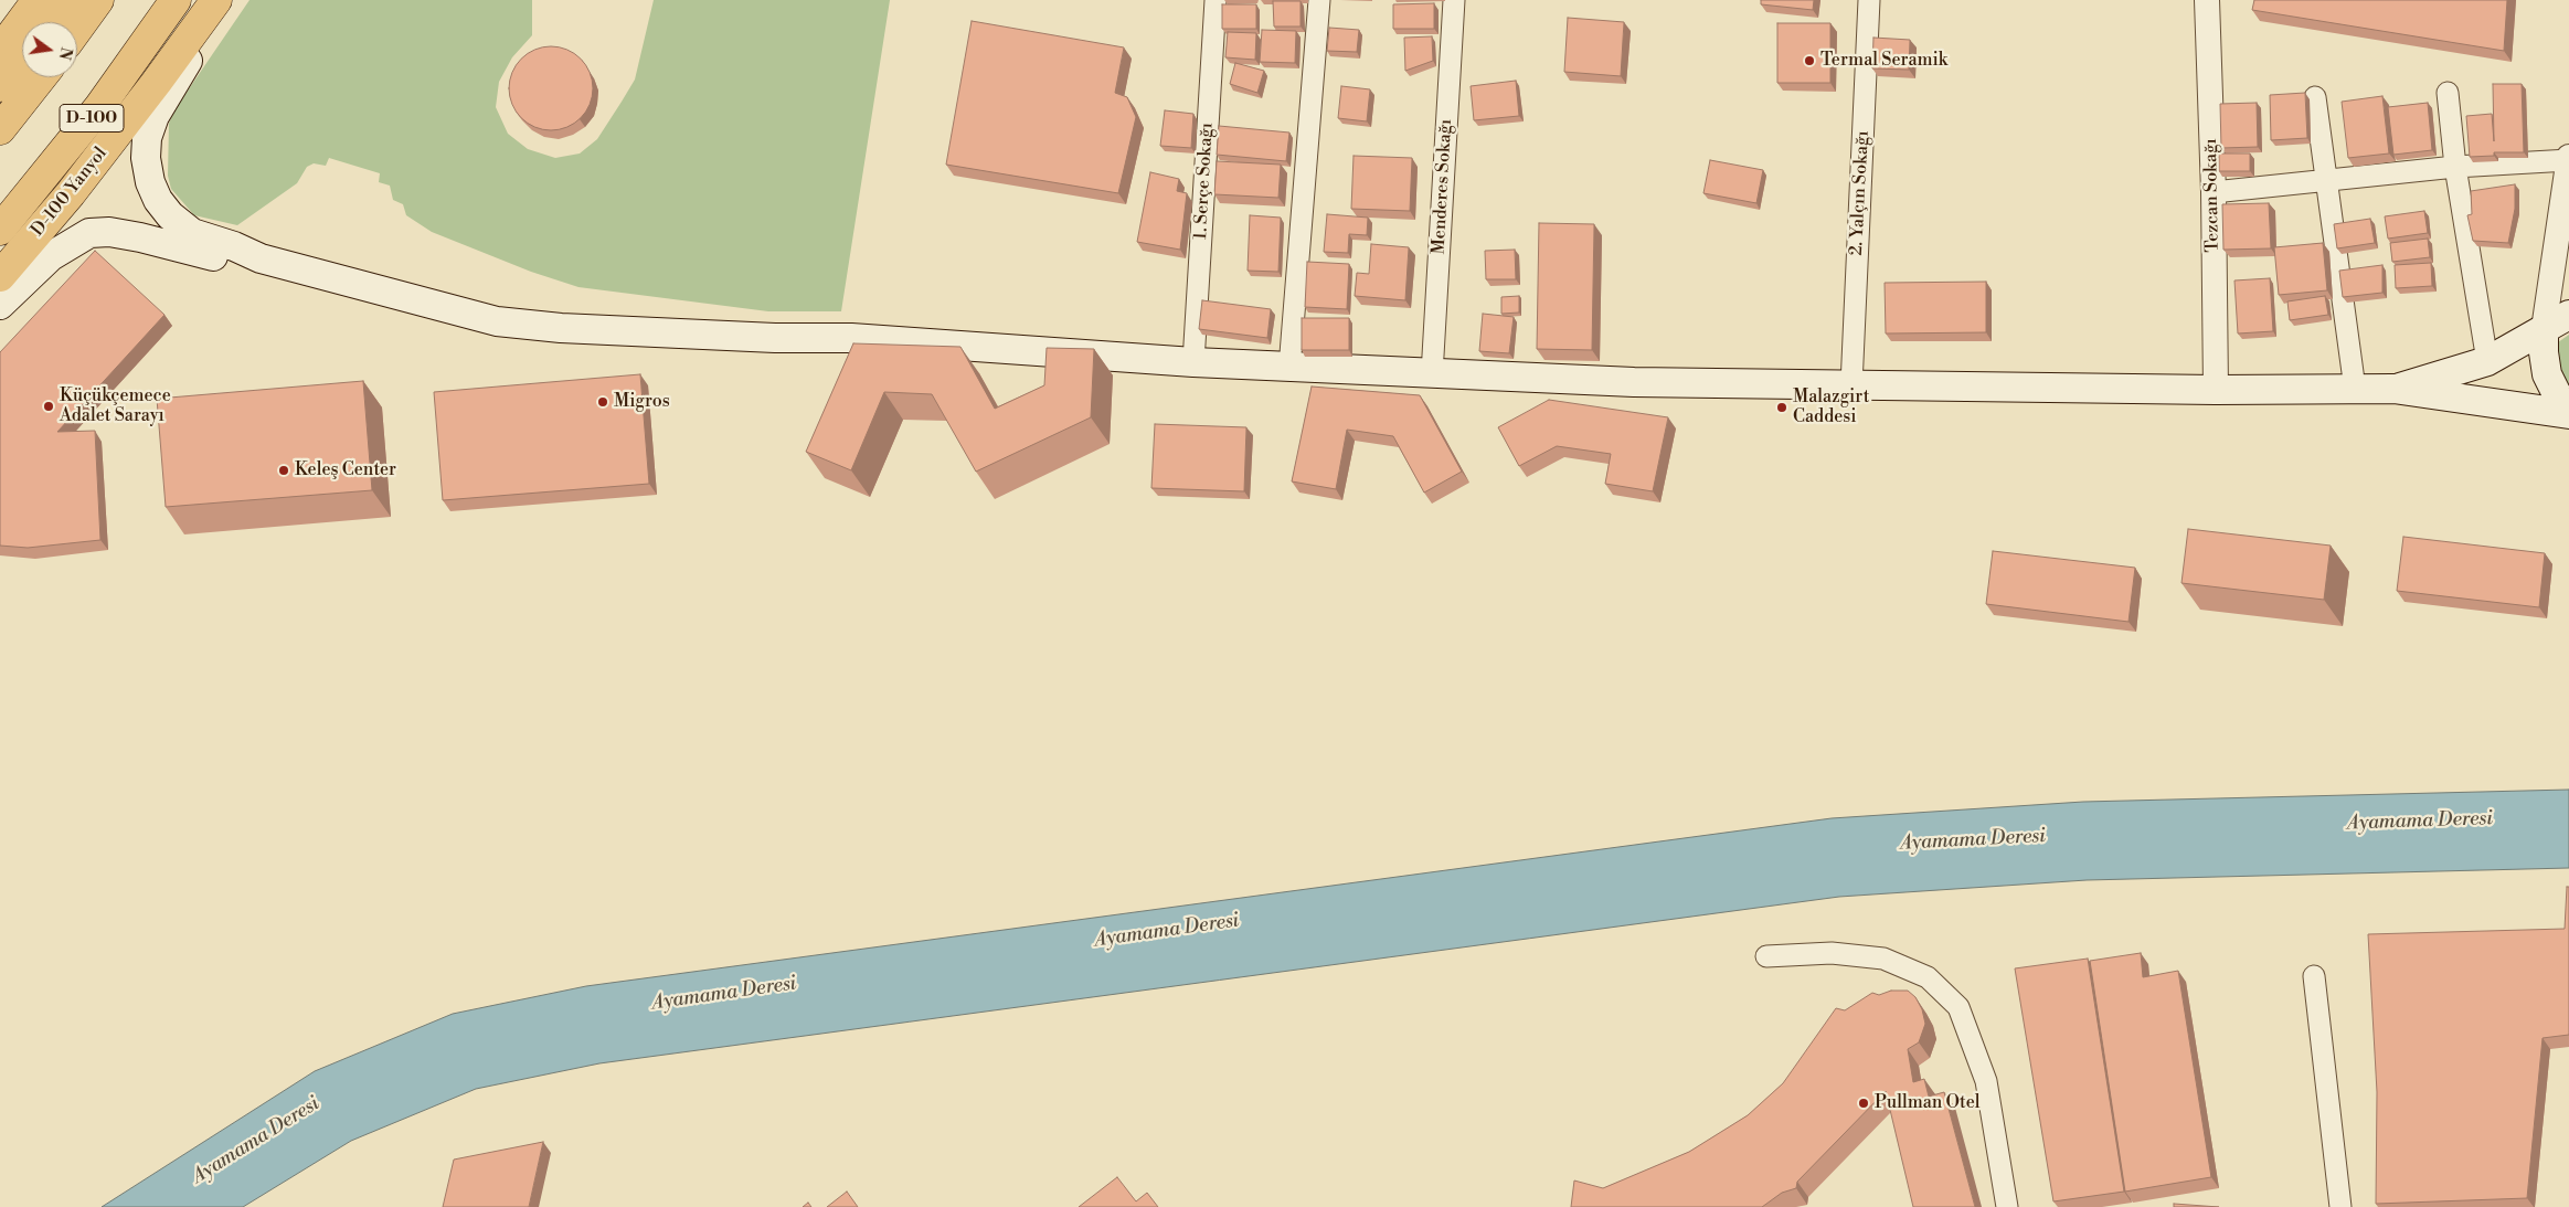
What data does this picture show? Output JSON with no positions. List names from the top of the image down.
{
  "streets": {
    "main road": ["D-100", "D-100 Yanyol"],
    "street": [
      "1. Serçe Sokağı",
      "Menderes Sokağı",
      "2. Yalçın Sokağı",
      "Tezcan Sokağı"
    ]
  },
  "water": ["Ayamama Deresi"],
  "places": [
    "Termal Seramik",
    "Migros",
    "Küçükçemece Adalet Sarayı",
    "Malazgirt Caddesi",
    "Keleş Center",
    "Pullman Otel"
  ],
  "north": "right"
}
